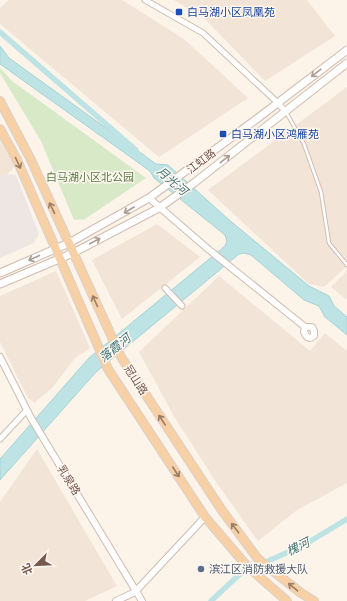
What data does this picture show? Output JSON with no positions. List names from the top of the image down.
{
  "streets": {
    "main road": ["江虹路", "冠山路"],
    "street": ["乳泉路"]
  },
  "crossings": [
    ["江虹路", "冠山路"]
  ],
  "water": ["月光河", "落霞河", "槐河"],
  "parks": ["白马湖小区北公园"],
  "places": {
    "transit": ["白马湖小区凤凰苑", "白马湖小区鸿雁苑"],
    "other": ["滨江区消防救援大队"]
  },
  "north": "bottom left"
}
